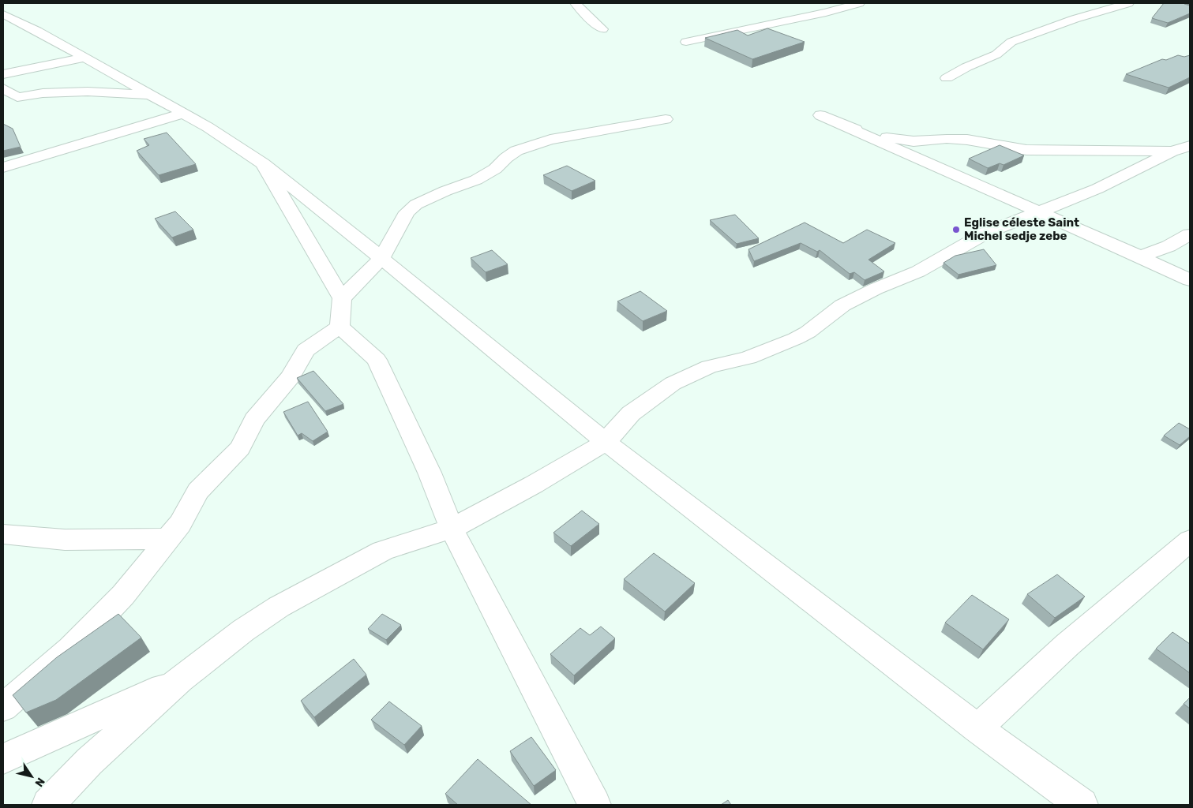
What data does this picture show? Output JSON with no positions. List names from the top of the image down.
{
  "places": ["Eglise céleste Saint Michel sedje zebe"],
  "north": "bottom right"
}
